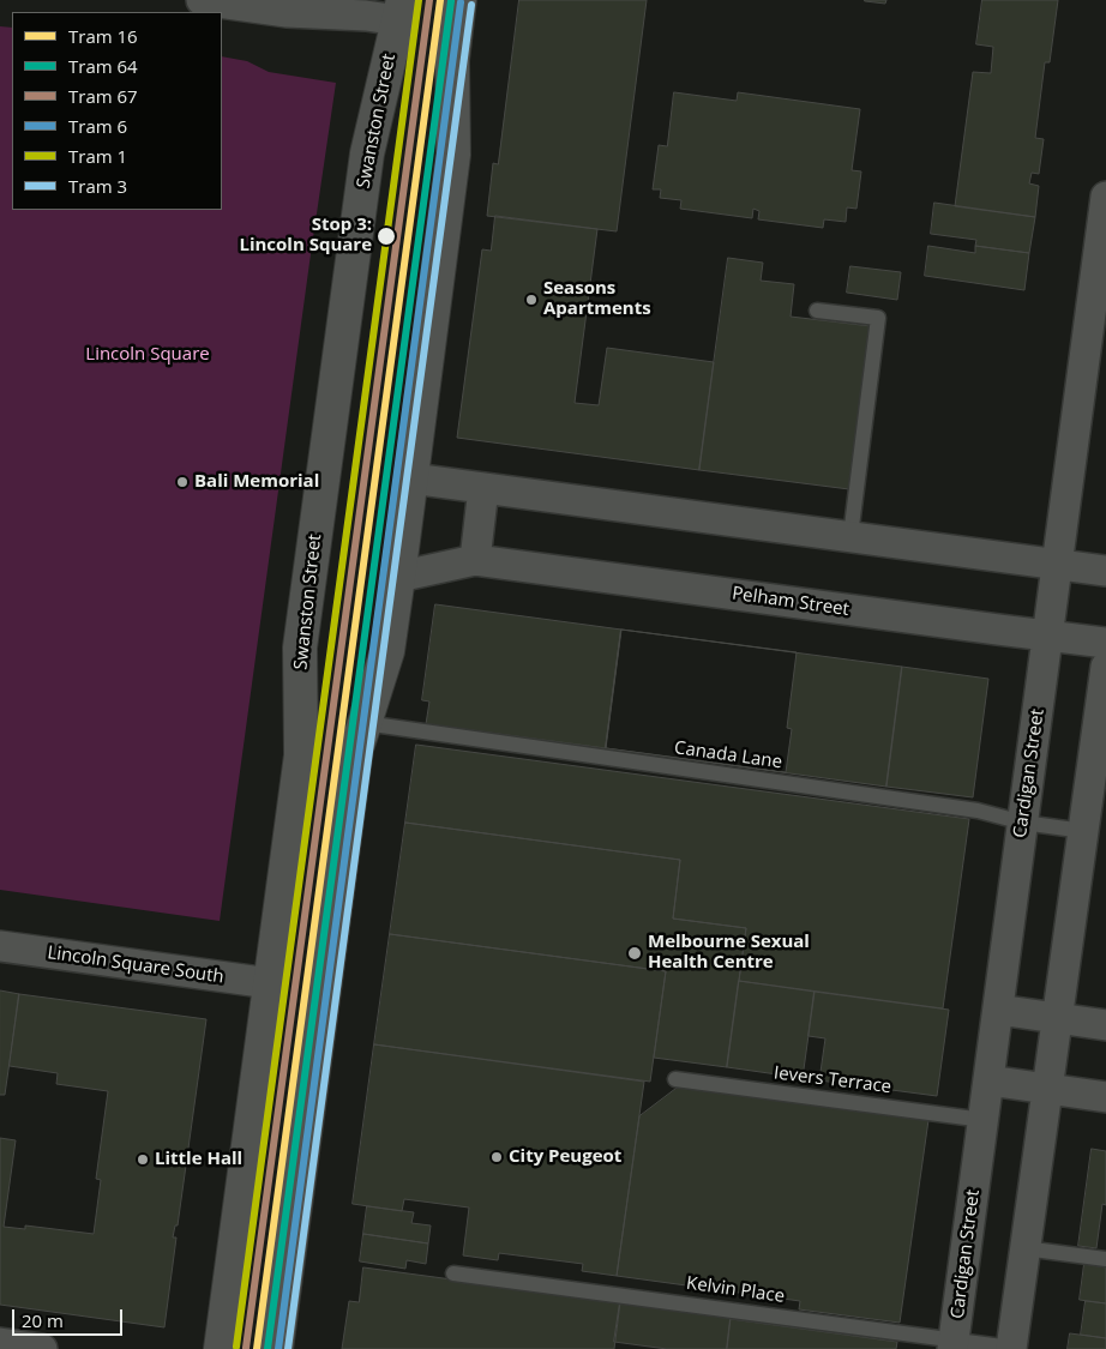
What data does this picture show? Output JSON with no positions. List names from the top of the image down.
{
  "streets": {
    "street": [
      "Swanston Street",
      "Pelham Street",
      "Cardigan Street",
      "Lincoln Square South"
    ],
    "lane": ["Canada Lane", "Ievers Terrace", "Kelvin Place"]
  },
  "crossings": [
    ["Swanston Street", "Lincoln Square South"],
    ["Pelham Street", "Cardigan Street"],
    ["Canada Lane", "Cardigan Street"],
    ["Cardigan Street", "Ievers Terrace"],
    ["Cardigan Street", "Kelvin Place"]
  ],
  "parks": ["Lincoln Square"],
  "places": [
    "Stop 3: Lincoln Square",
    "Seasons Apartments",
    "Bali Memorial",
    "Melbourne Sexual Health Centre",
    "City Peugeot",
    "Little Hall"
  ],
  "lines": [
    "tram line 16",
    "tram line 67",
    "tram line 1",
    "tram line 64",
    "tram line 6",
    "tram line 3"
  ],
  "legend": [
    "Tram 16",
    "Tram 64",
    "Tram 67",
    "Tram 6",
    "Tram 1",
    "Tram 3"
  ],
  "scale_bar": "20 m"
}
